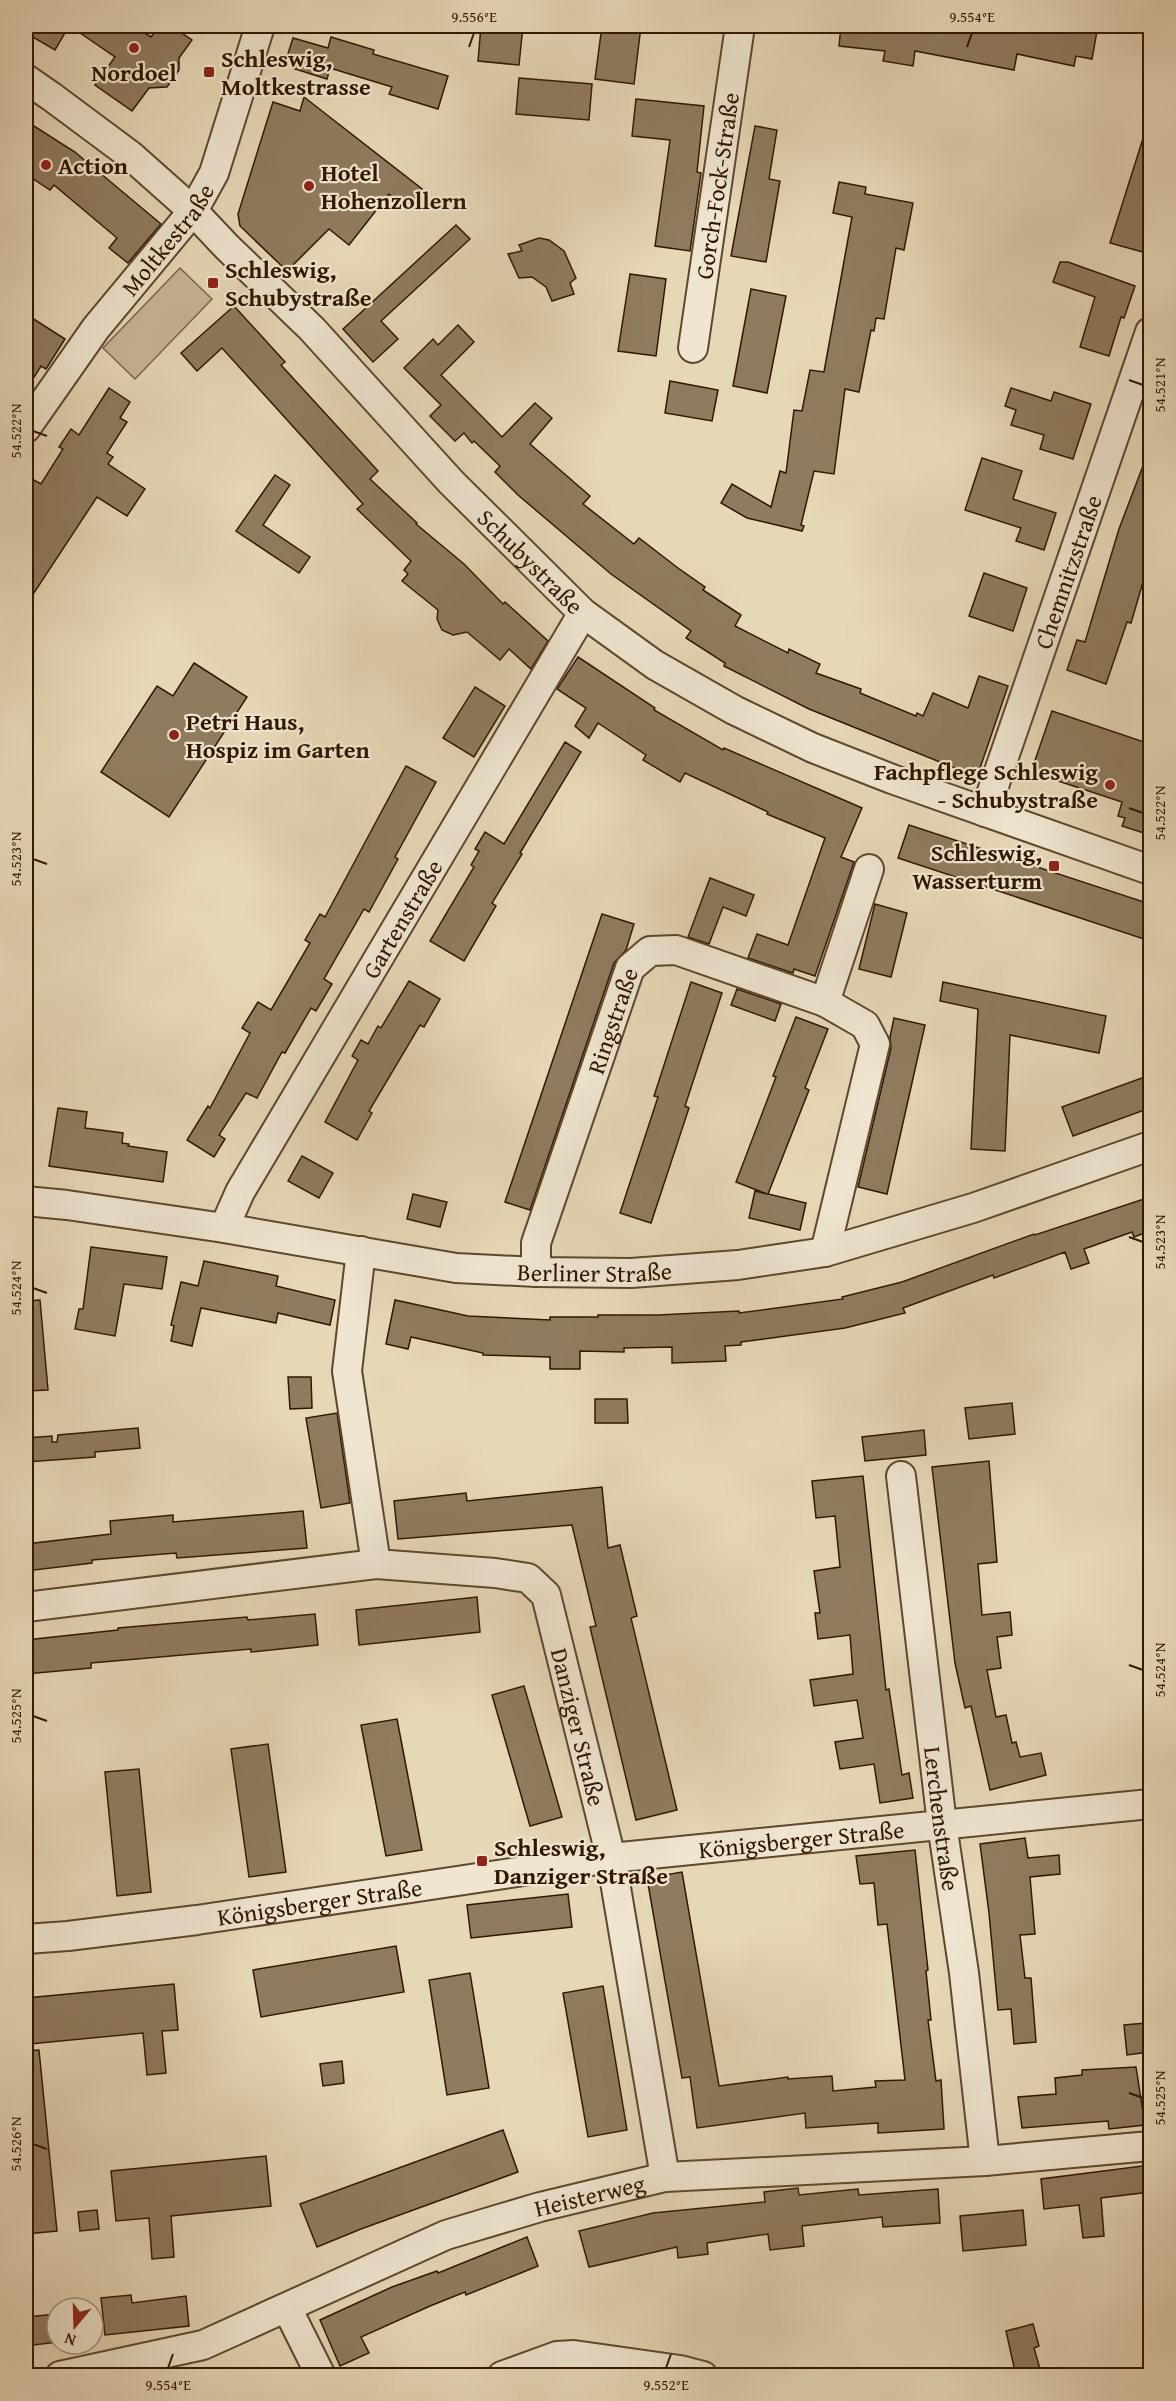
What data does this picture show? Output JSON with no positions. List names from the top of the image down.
{
  "streets": {
    "street": [
      "Gorch-Fock-Straße",
      "Moltkestraße",
      "Schubystraße",
      "Chemnitzstraße",
      "Gartenstraße",
      "Ringstraße",
      "Berliner Straße",
      "Danziger Straße",
      "Lerchenstraße",
      "Königsberger Straße",
      "Heisterweg"
    ]
  },
  "crossings": [
    ["Moltkestraße", "Schubystraße"],
    ["Schubystraße", "Chemnitzstraße"],
    ["Schubystraße", "Gartenstraße"],
    ["Gartenstraße", "Berliner Straße"],
    ["Ringstraße", "Berliner Straße"],
    ["Danziger Straße", "Königsberger Straße"],
    ["Danziger Straße", "Heisterweg"],
    ["Lerchenstraße", "Königsberger Straße"],
    ["Lerchenstraße", "Heisterweg"]
  ],
  "places": {
    "other": [
      "Nordoel",
      "Action",
      "Hotel Hohenzollern",
      "Petri Haus, Hospiz im Garten",
      "Fachpflege Schleswig - Schubystraße"
    ],
    "transit": [
      "Schleswig, Moltkestrasse",
      "Schleswig, Schubystraße",
      "Schleswig, Wasserturm",
      "Schleswig, Danziger Straße"
    ]
  },
  "north": "bottom",
  "coordinates": [
    "9.556°E",
    "9.554°E",
    "54.521°N",
    "54.522°N",
    "54.523°N",
    "54.524°N",
    "54.525°N",
    "54.526°N",
    "9.552°E"
  ]
}
